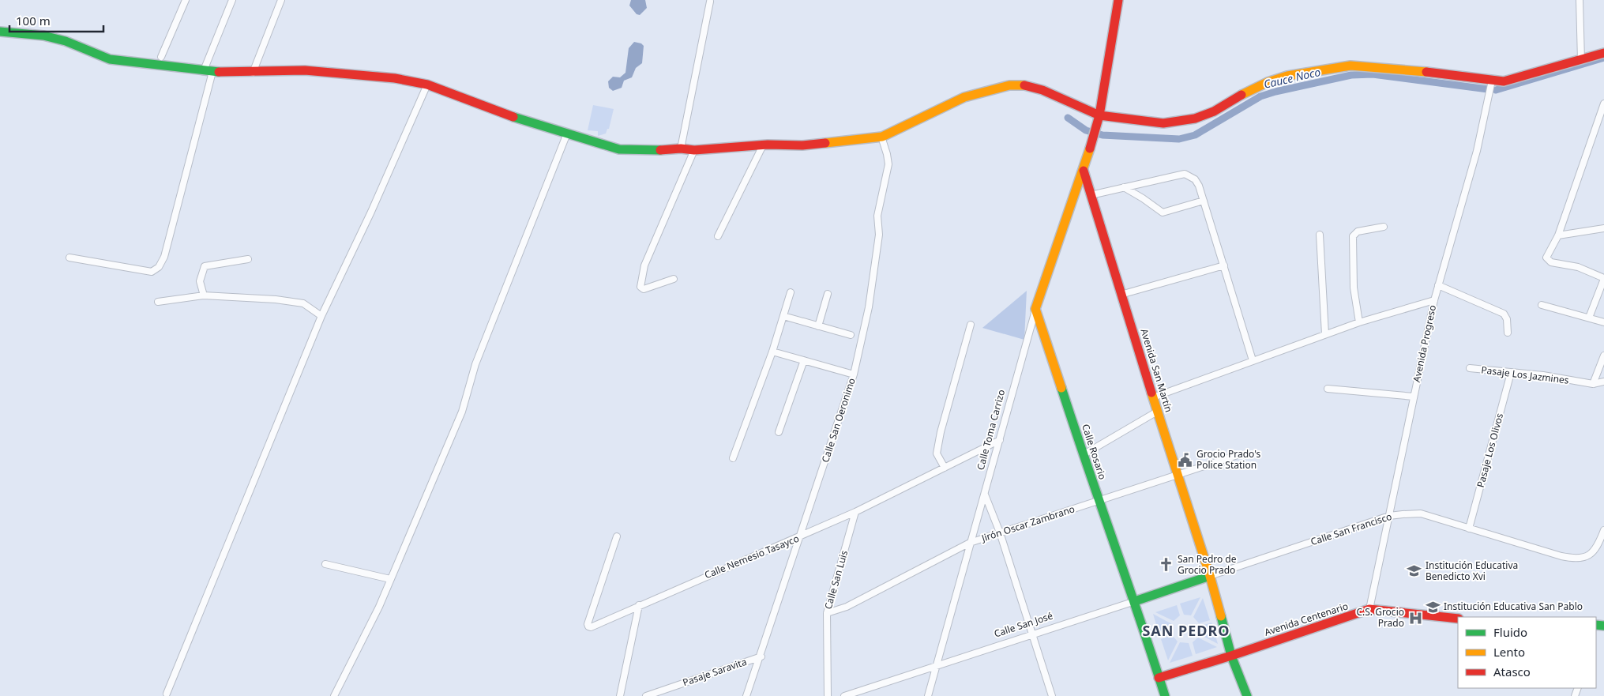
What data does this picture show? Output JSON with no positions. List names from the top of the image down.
{
  "streets": {
    "street": [
      "Avenida Progreso",
      "Avenida San Martín",
      "Pasaje Los Jazmines",
      "Calle San Oeronimo",
      "Calle Toma Carrizo",
      "Pasaje Los Olivos",
      "Calle Rosario",
      "Jirón Oscar Zambrano",
      "Calle San Francisco",
      "Calle Nemesio Tasayco",
      "Calle San Luis",
      "Avenida Centenario",
      "Calle San José",
      "Pasaje Saravita"
    ]
  },
  "crossings": [
    ["Avenida Progreso", "Calle San Francisco"],
    ["Avenida Progreso", "Avenida Centenario"],
    ["Avenida San Martín", "Calle Toma Carrizo"],
    ["Avenida San Martín", "Jirón Oscar Zambrano"],
    ["Avenida San Martín", "Calle San Francisco"],
    ["Avenida San Martín", "Avenida Centenario"],
    ["Avenida San Martín", "Calle San José"],
    ["Pasaje Los Jazmines", "Pasaje Los Olivos"],
    ["Calle San Oeronimo", "Calle Nemesio Tasayco"],
    ["Calle San Oeronimo", "Pasaje Saravita"],
    ["Calle Toma Carrizo", "Calle Rosario"],
    ["Calle Toma Carrizo", "Jirón Oscar Zambrano"],
    ["Calle Toma Carrizo", "Calle Nemesio Tasayco"],
    ["Calle Toma Carrizo", "Calle San José"],
    ["Pasaje Los Olivos", "Calle San Francisco"],
    ["Calle Rosario", "Jirón Oscar Zambrano"],
    ["Calle Rosario", "Avenida Centenario"],
    ["Calle Rosario", "Calle San José"],
    ["Jirón Oscar Zambrano", "Calle San Luis"],
    ["Calle San Francisco", "Calle San José"],
    ["Calle Nemesio Tasayco", "Calle San Luis"]
  ],
  "districts": ["SAN PEDRO"],
  "water": ["Cauce Noco"],
  "places": {
    "public building": ["Grocio Prado's Police Station"],
    "church": ["San Pedro de Grocio Prado"],
    "school or university": ["Institución Educativa Benedicto Xvi", "Institución Educativa San Pablo"],
    "hospital": ["C.S. Grocio Prado"]
  },
  "legend": ["Fluido", "Lento", "Atasco"],
  "scale_bar": "100 m"
}
